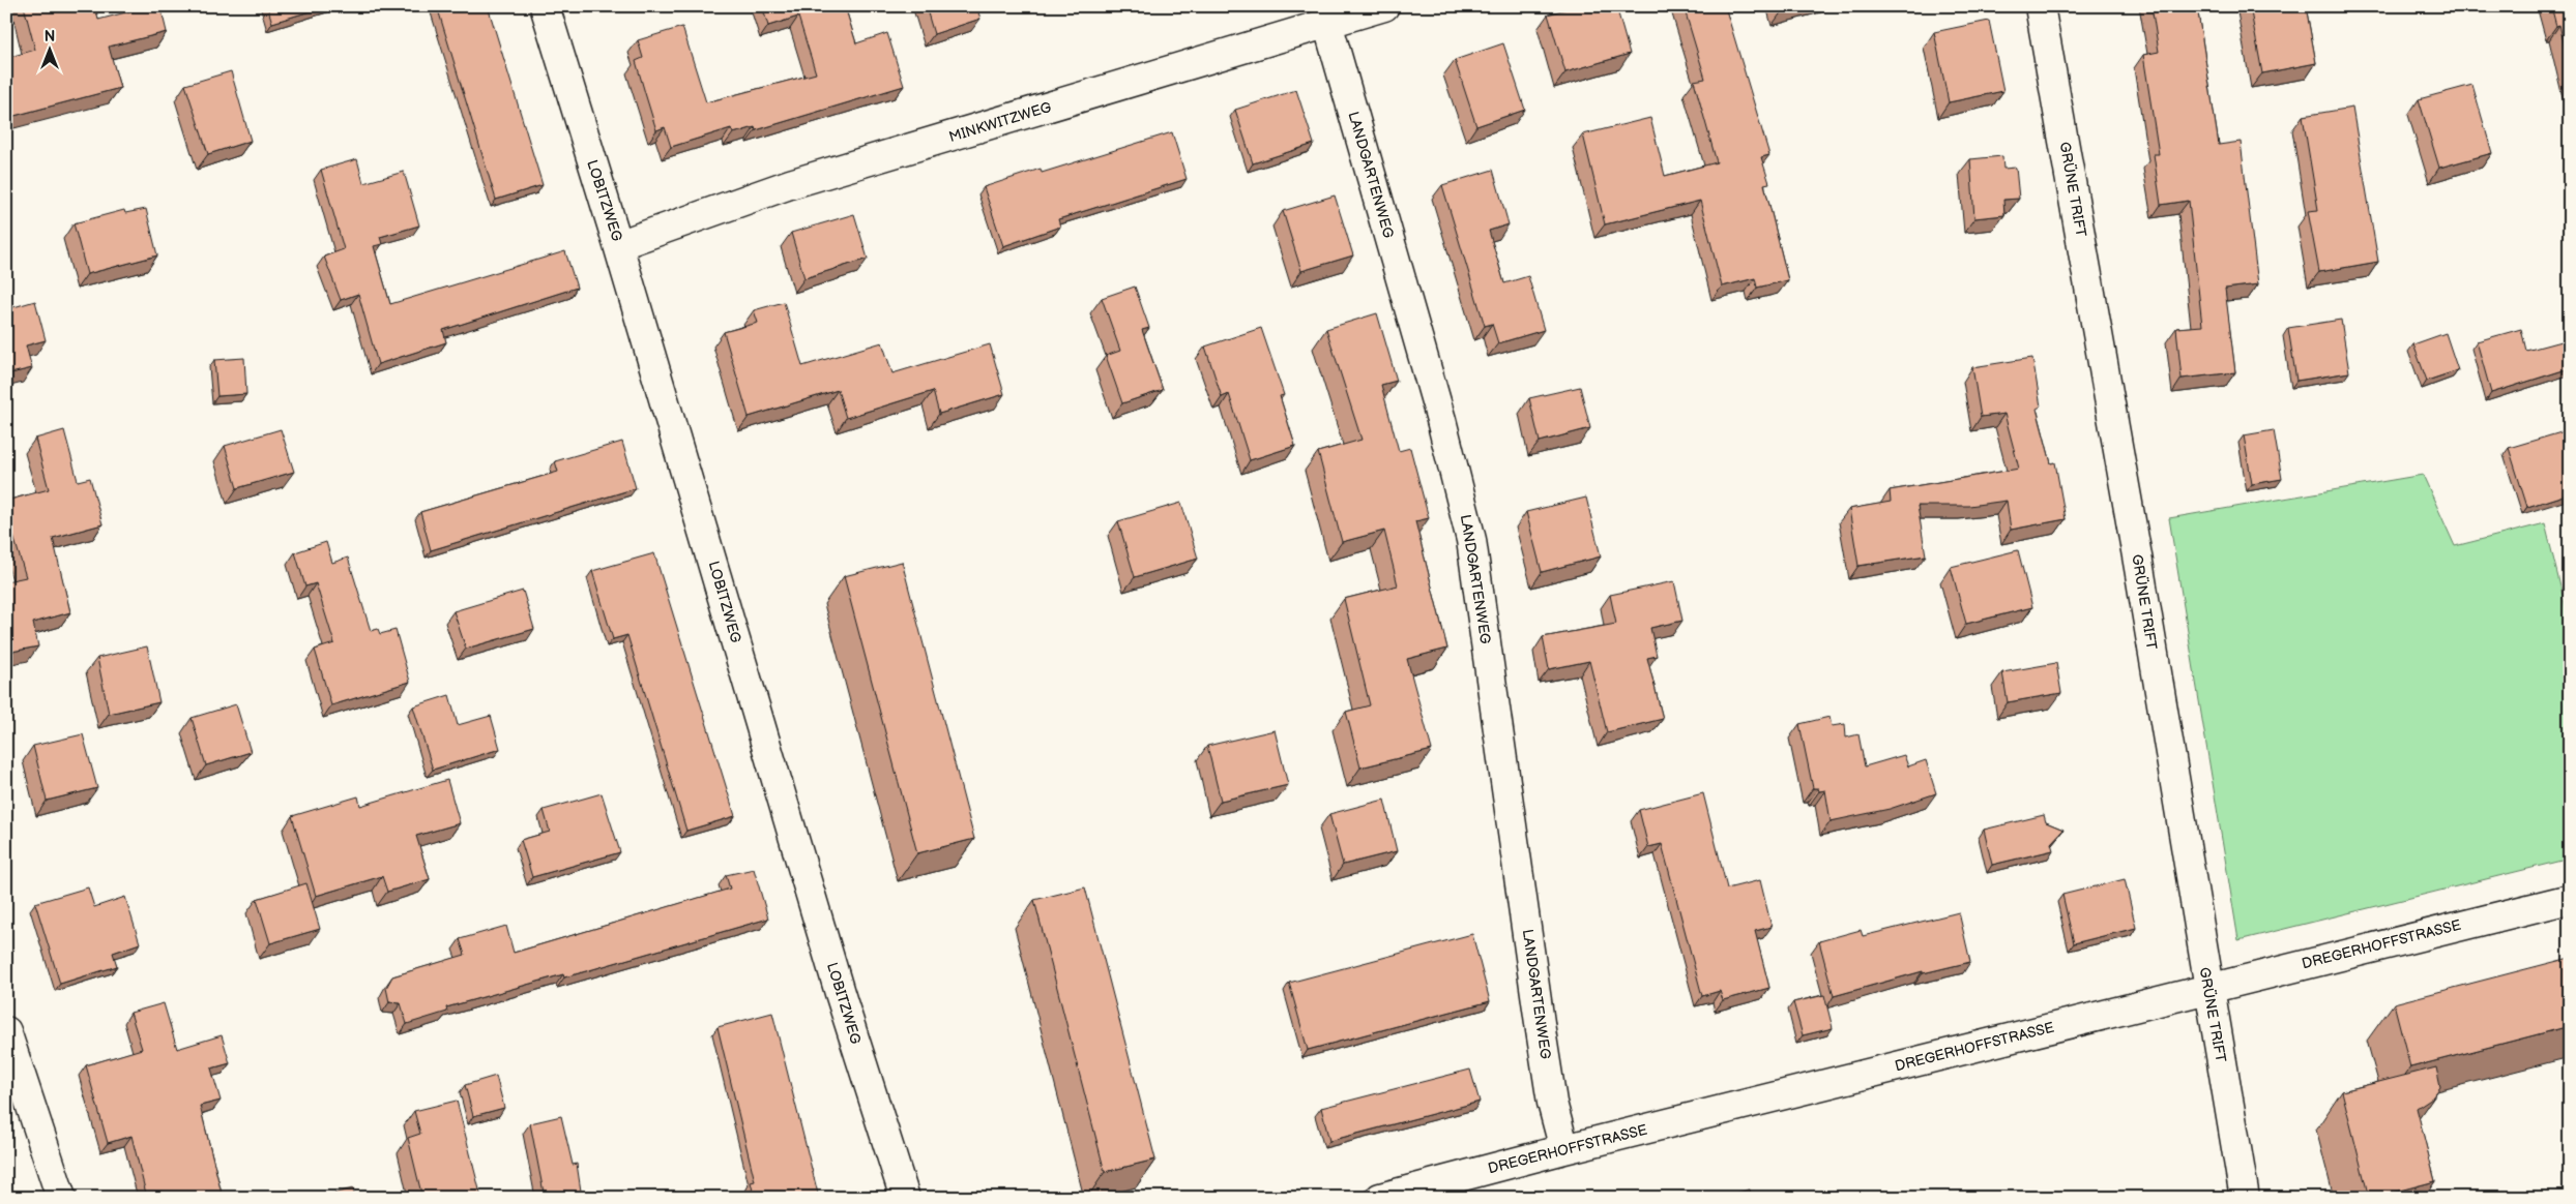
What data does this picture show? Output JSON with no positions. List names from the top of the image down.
{
  "streets": {
    "street": [
      "MINKWITZWEG",
      "LANDGARTENWEG",
      "GRÜNE TRIFT",
      "LOBITZWEG",
      "DREGERHOFFSTRASSE"
    ]
  },
  "crossings": [
    ["MINKWITZWEG", "LANDGARTENWEG"],
    ["MINKWITZWEG", "LOBITZWEG"],
    ["LANDGARTENWEG", "DREGERHOFFSTRASSE"],
    ["GRÜNE TRIFT", "DREGERHOFFSTRASSE"]
  ],
  "north": "top"
}
